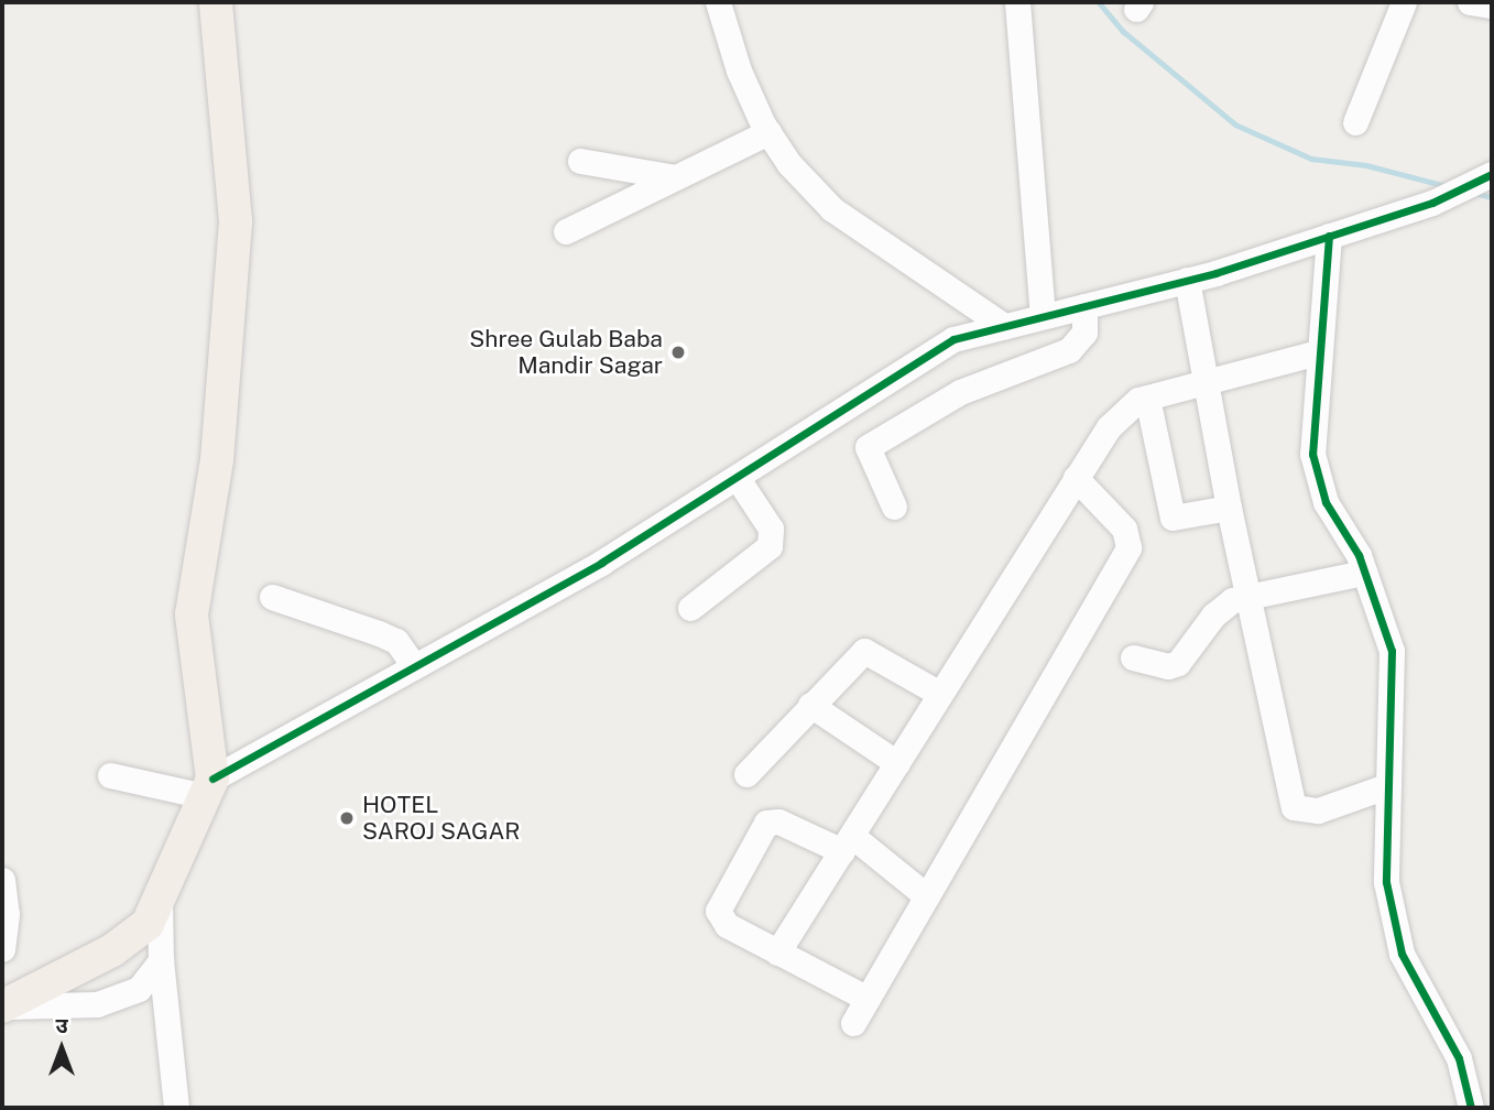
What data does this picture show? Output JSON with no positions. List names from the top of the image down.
{
  "places": ["Shree Gulab Baba Mandir Sagar", "HOTEL SAROJ SAGAR"],
  "north": "top"
}
